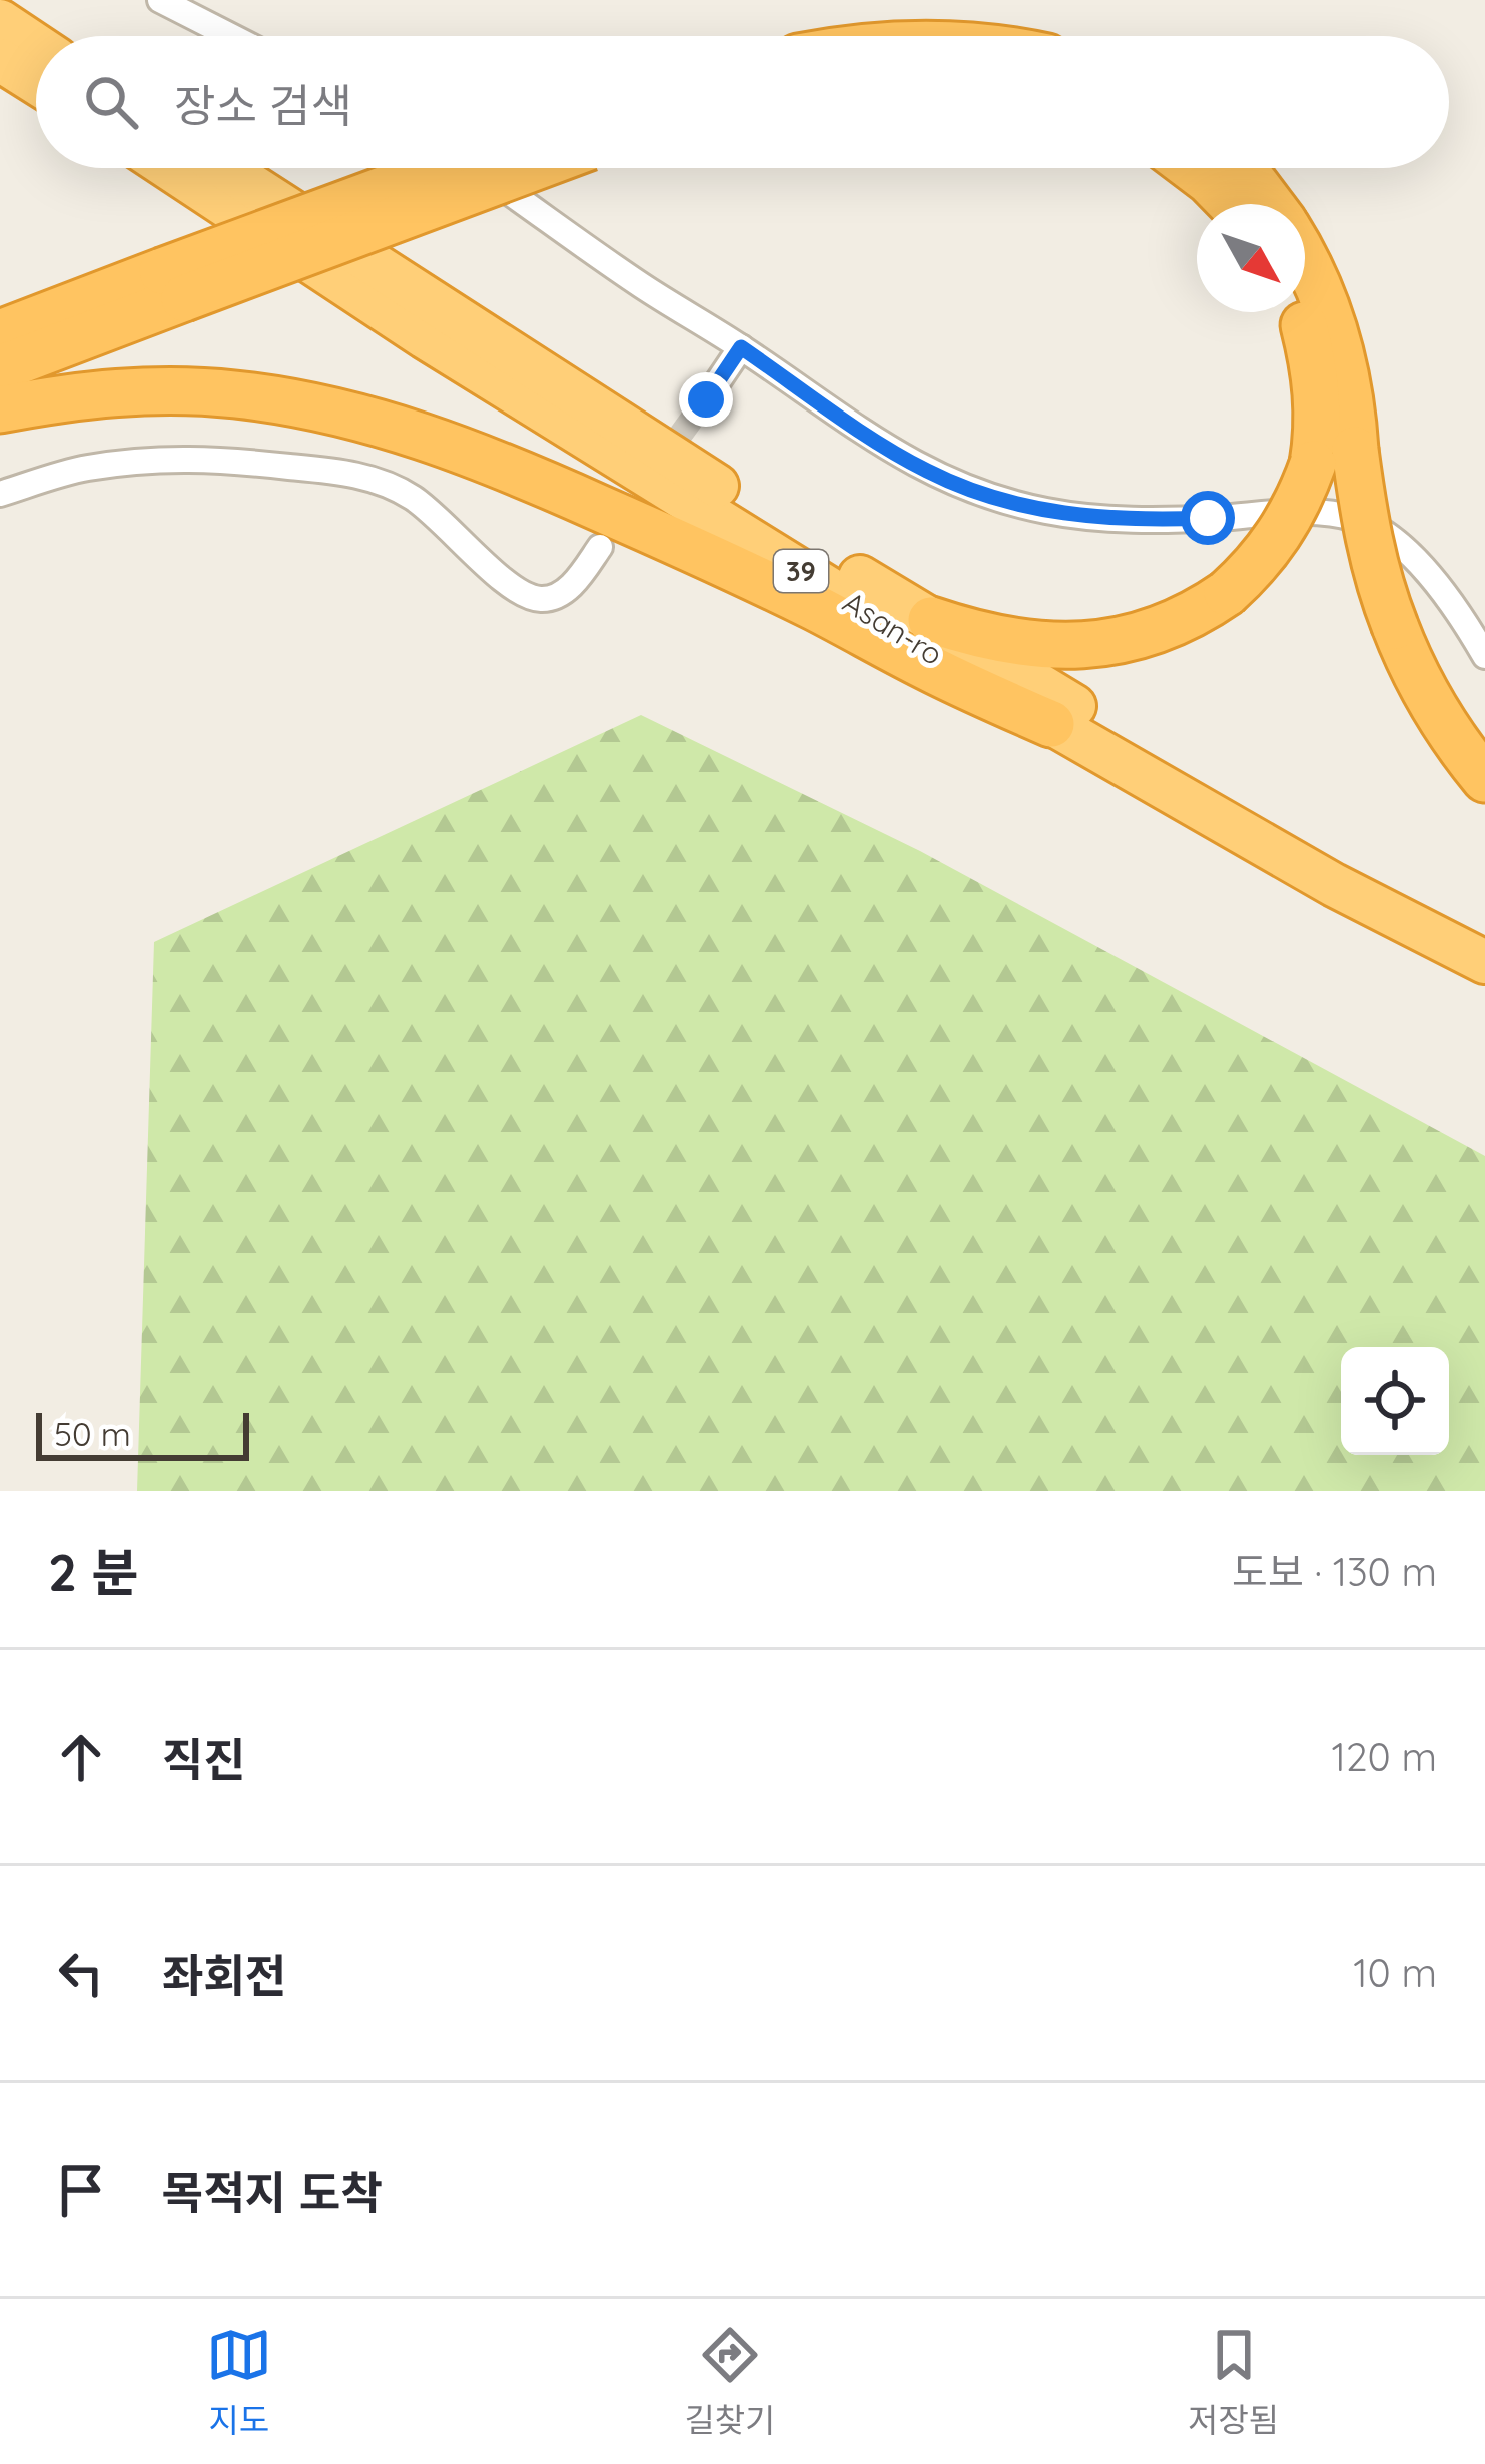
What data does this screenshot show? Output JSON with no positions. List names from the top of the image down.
{
  "streets": {
    "highway": ["39", "Asan-ro"]
  },
  "scale_bar": "50 m",
  "north": "bottom right",
  "page": {
    "search": "장소 검색",
    "scale": "50 m",
    "heading": ["2 분", "도보 · 130 m"],
    "list": [
      ["직진", "120 m"],
      ["좌회전", "10 m"],
      "목적지 도착"
    ],
    "nav": ["지도", "길찾기", "저장됨"]
  }
}
